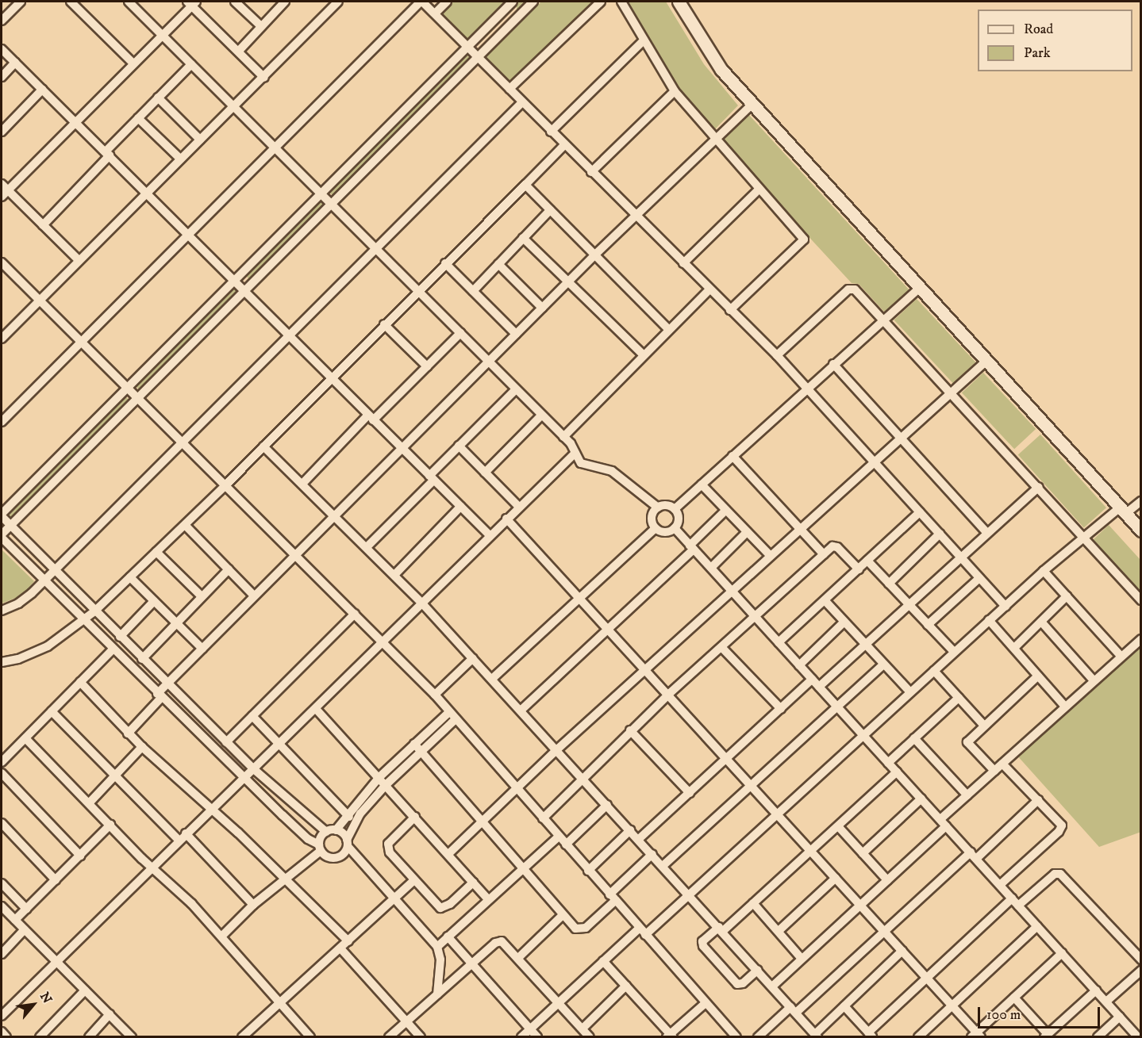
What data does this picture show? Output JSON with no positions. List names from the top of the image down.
{
  "legend": ["Road", "Park"],
  "scale_bar": "100 m",
  "north": "top right"
}
